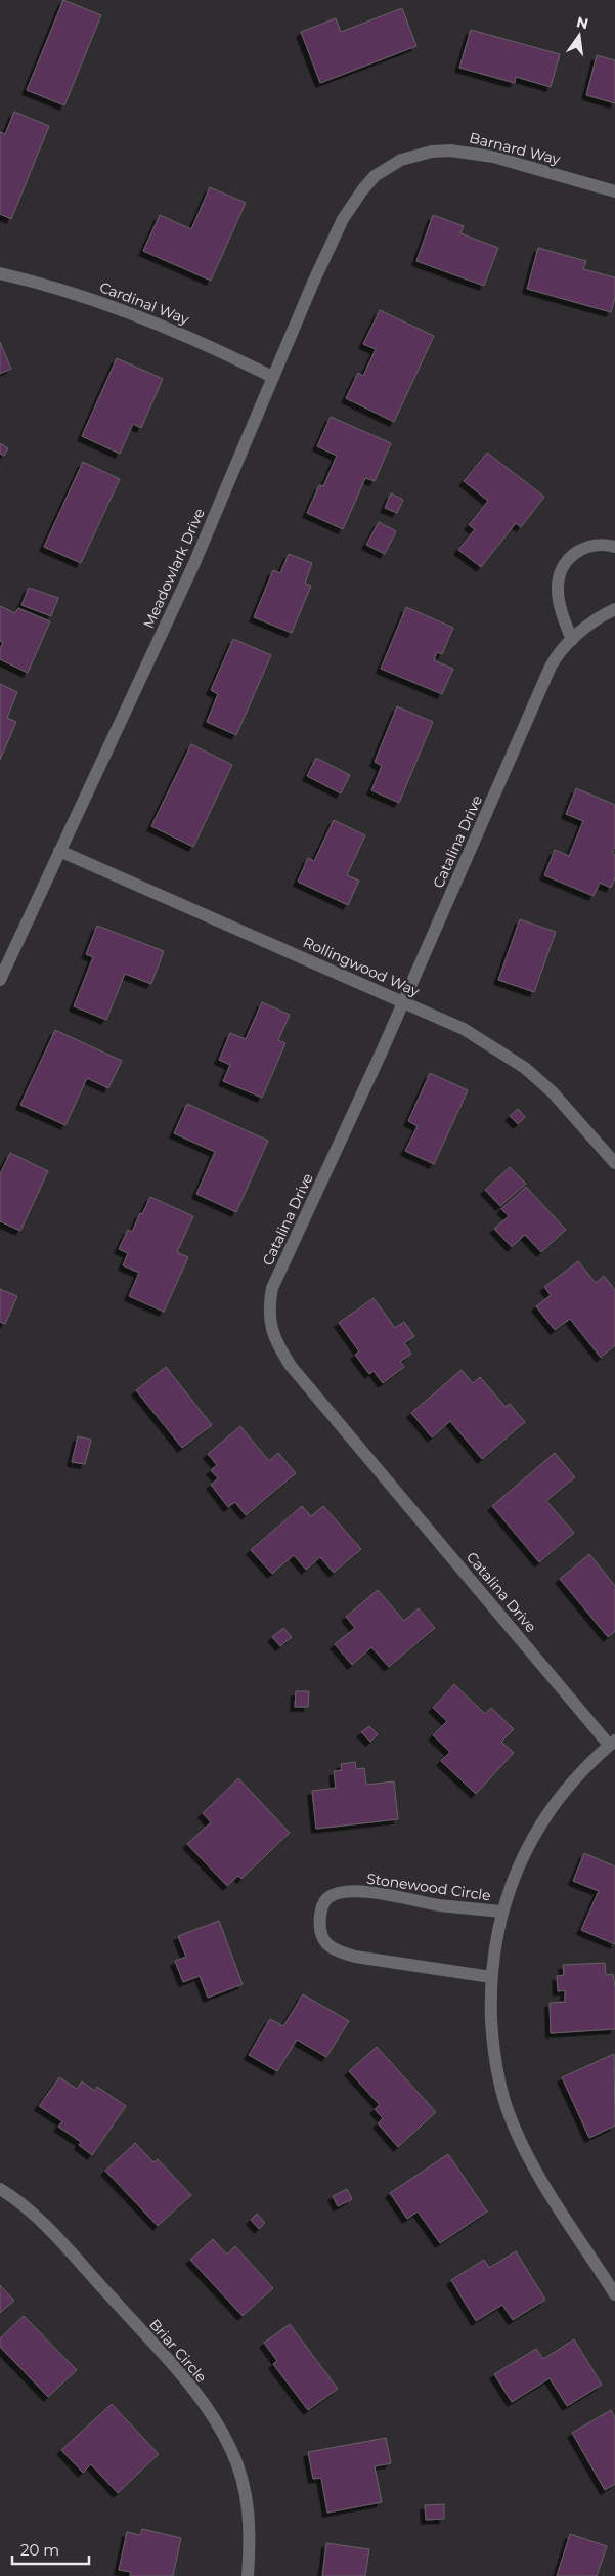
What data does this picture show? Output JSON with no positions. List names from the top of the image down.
{
  "streets": {
    "street": [
      "Barnard Way",
      "Cardinal Way",
      "Meadowlark Drive",
      "Catalina Drive",
      "Rollingwood Way",
      "Stonewood Circle",
      "Briar Circle"
    ]
  },
  "crossings": [
    ["Barnard Way", "Meadowlark Drive"],
    ["Cardinal Way", "Meadowlark Drive"],
    ["Meadowlark Drive", "Rollingwood Way"],
    ["Catalina Drive", "Rollingwood Way"]
  ],
  "scale_bar": "20 m",
  "north": "top"
}
